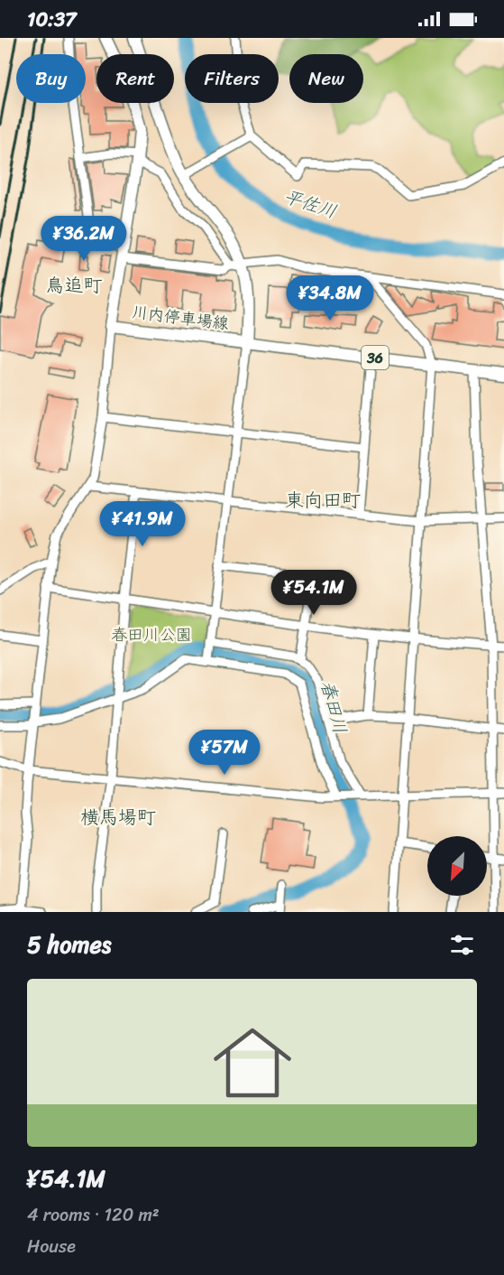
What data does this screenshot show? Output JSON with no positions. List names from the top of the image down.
{
  "streets": {
    "main road": ["川内停車場線", "36"]
  },
  "crossings": [
    ["川内停車場線", "36"]
  ],
  "districts": ["鳥追町", "東向田町", "横馬場町"],
  "water": ["平佐川", "春田川"],
  "parks": ["春田川公園"],
  "north": "bottom left",
  "page": {
    "status": "10:37",
    "chip": [
      "Buy",
      "Rent",
      "Filters",
      "New"
    ],
    "price": [
      "¥36.2M",
      "¥34.8M",
      "¥41.9M",
      "¥54.1M",
      "¥57M"
    ],
    "heading": "5 homes",
    "list": [
      {
        "name": "¥54.1M",
        "note": "4 rooms · 120 m² · House"
      }
    ]
  }
}
